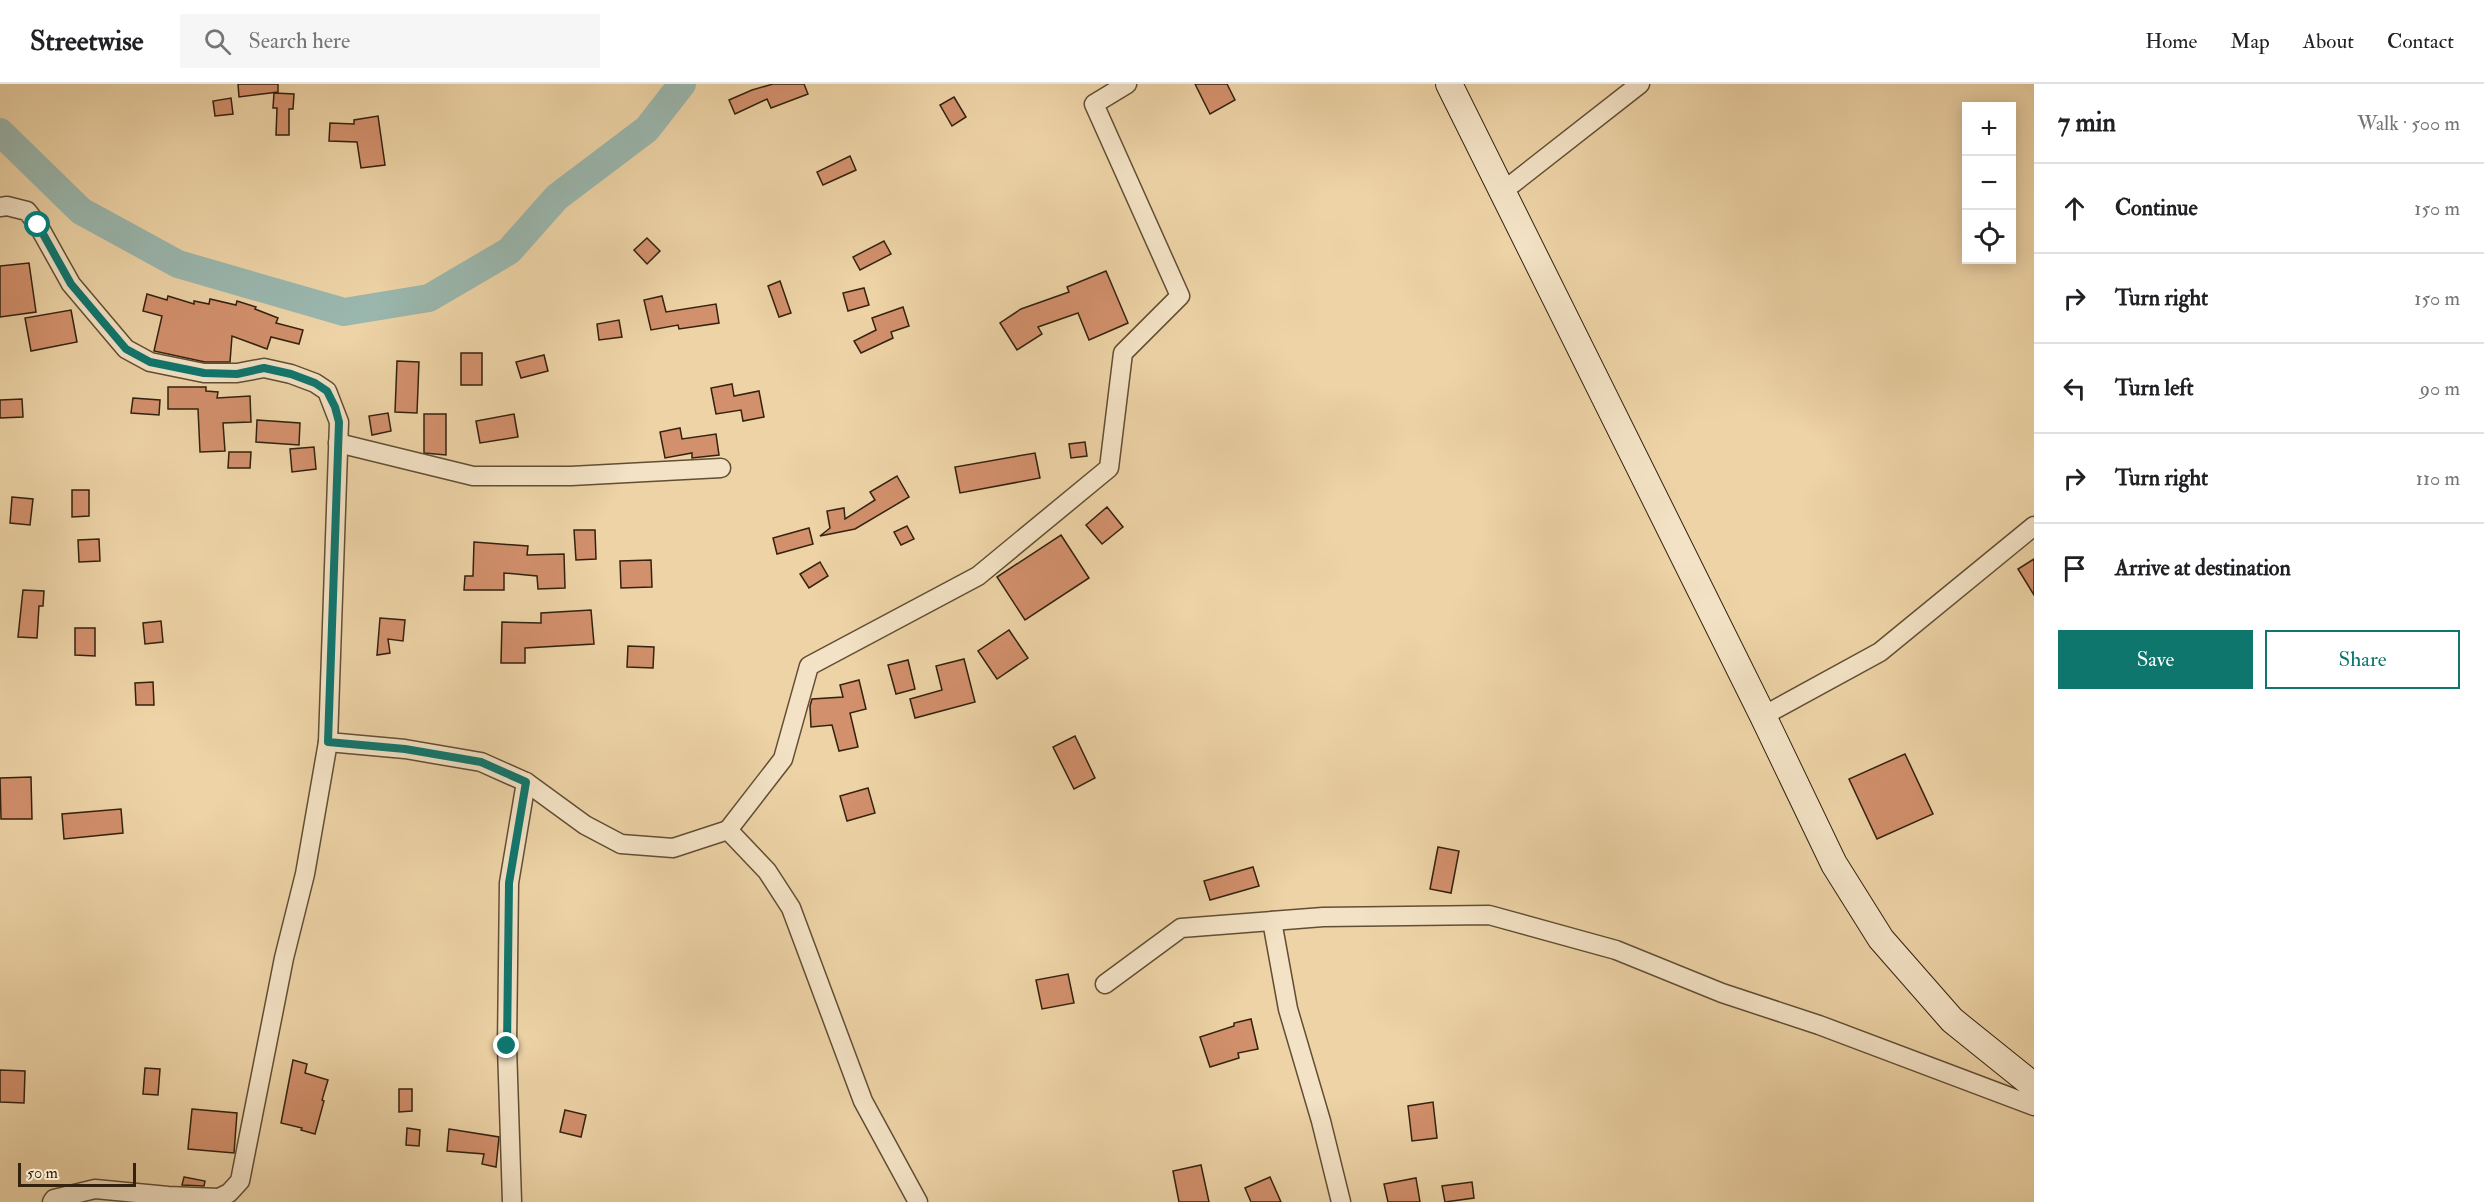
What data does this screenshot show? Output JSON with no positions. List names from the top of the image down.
{
  "scale_bar": "50 m",
  "page": {
    "header": "Streetwise",
    "search": "Search here",
    "nav": [
      "Home",
      "Map",
      "About",
      "Contact"
    ],
    "heading": ["7 min", "Walk · 500 m"],
    "map_buttons": ["+", "−"],
    "list": [
      ["Continue", "150 m"],
      ["Turn right", "150 m"],
      ["Turn left", "90 m"],
      ["Turn right", "110 m"],
      "Arrive at destination"
    ],
    "buttons": ["Save", "Share"],
    "scale": "50 m"
  }
}
